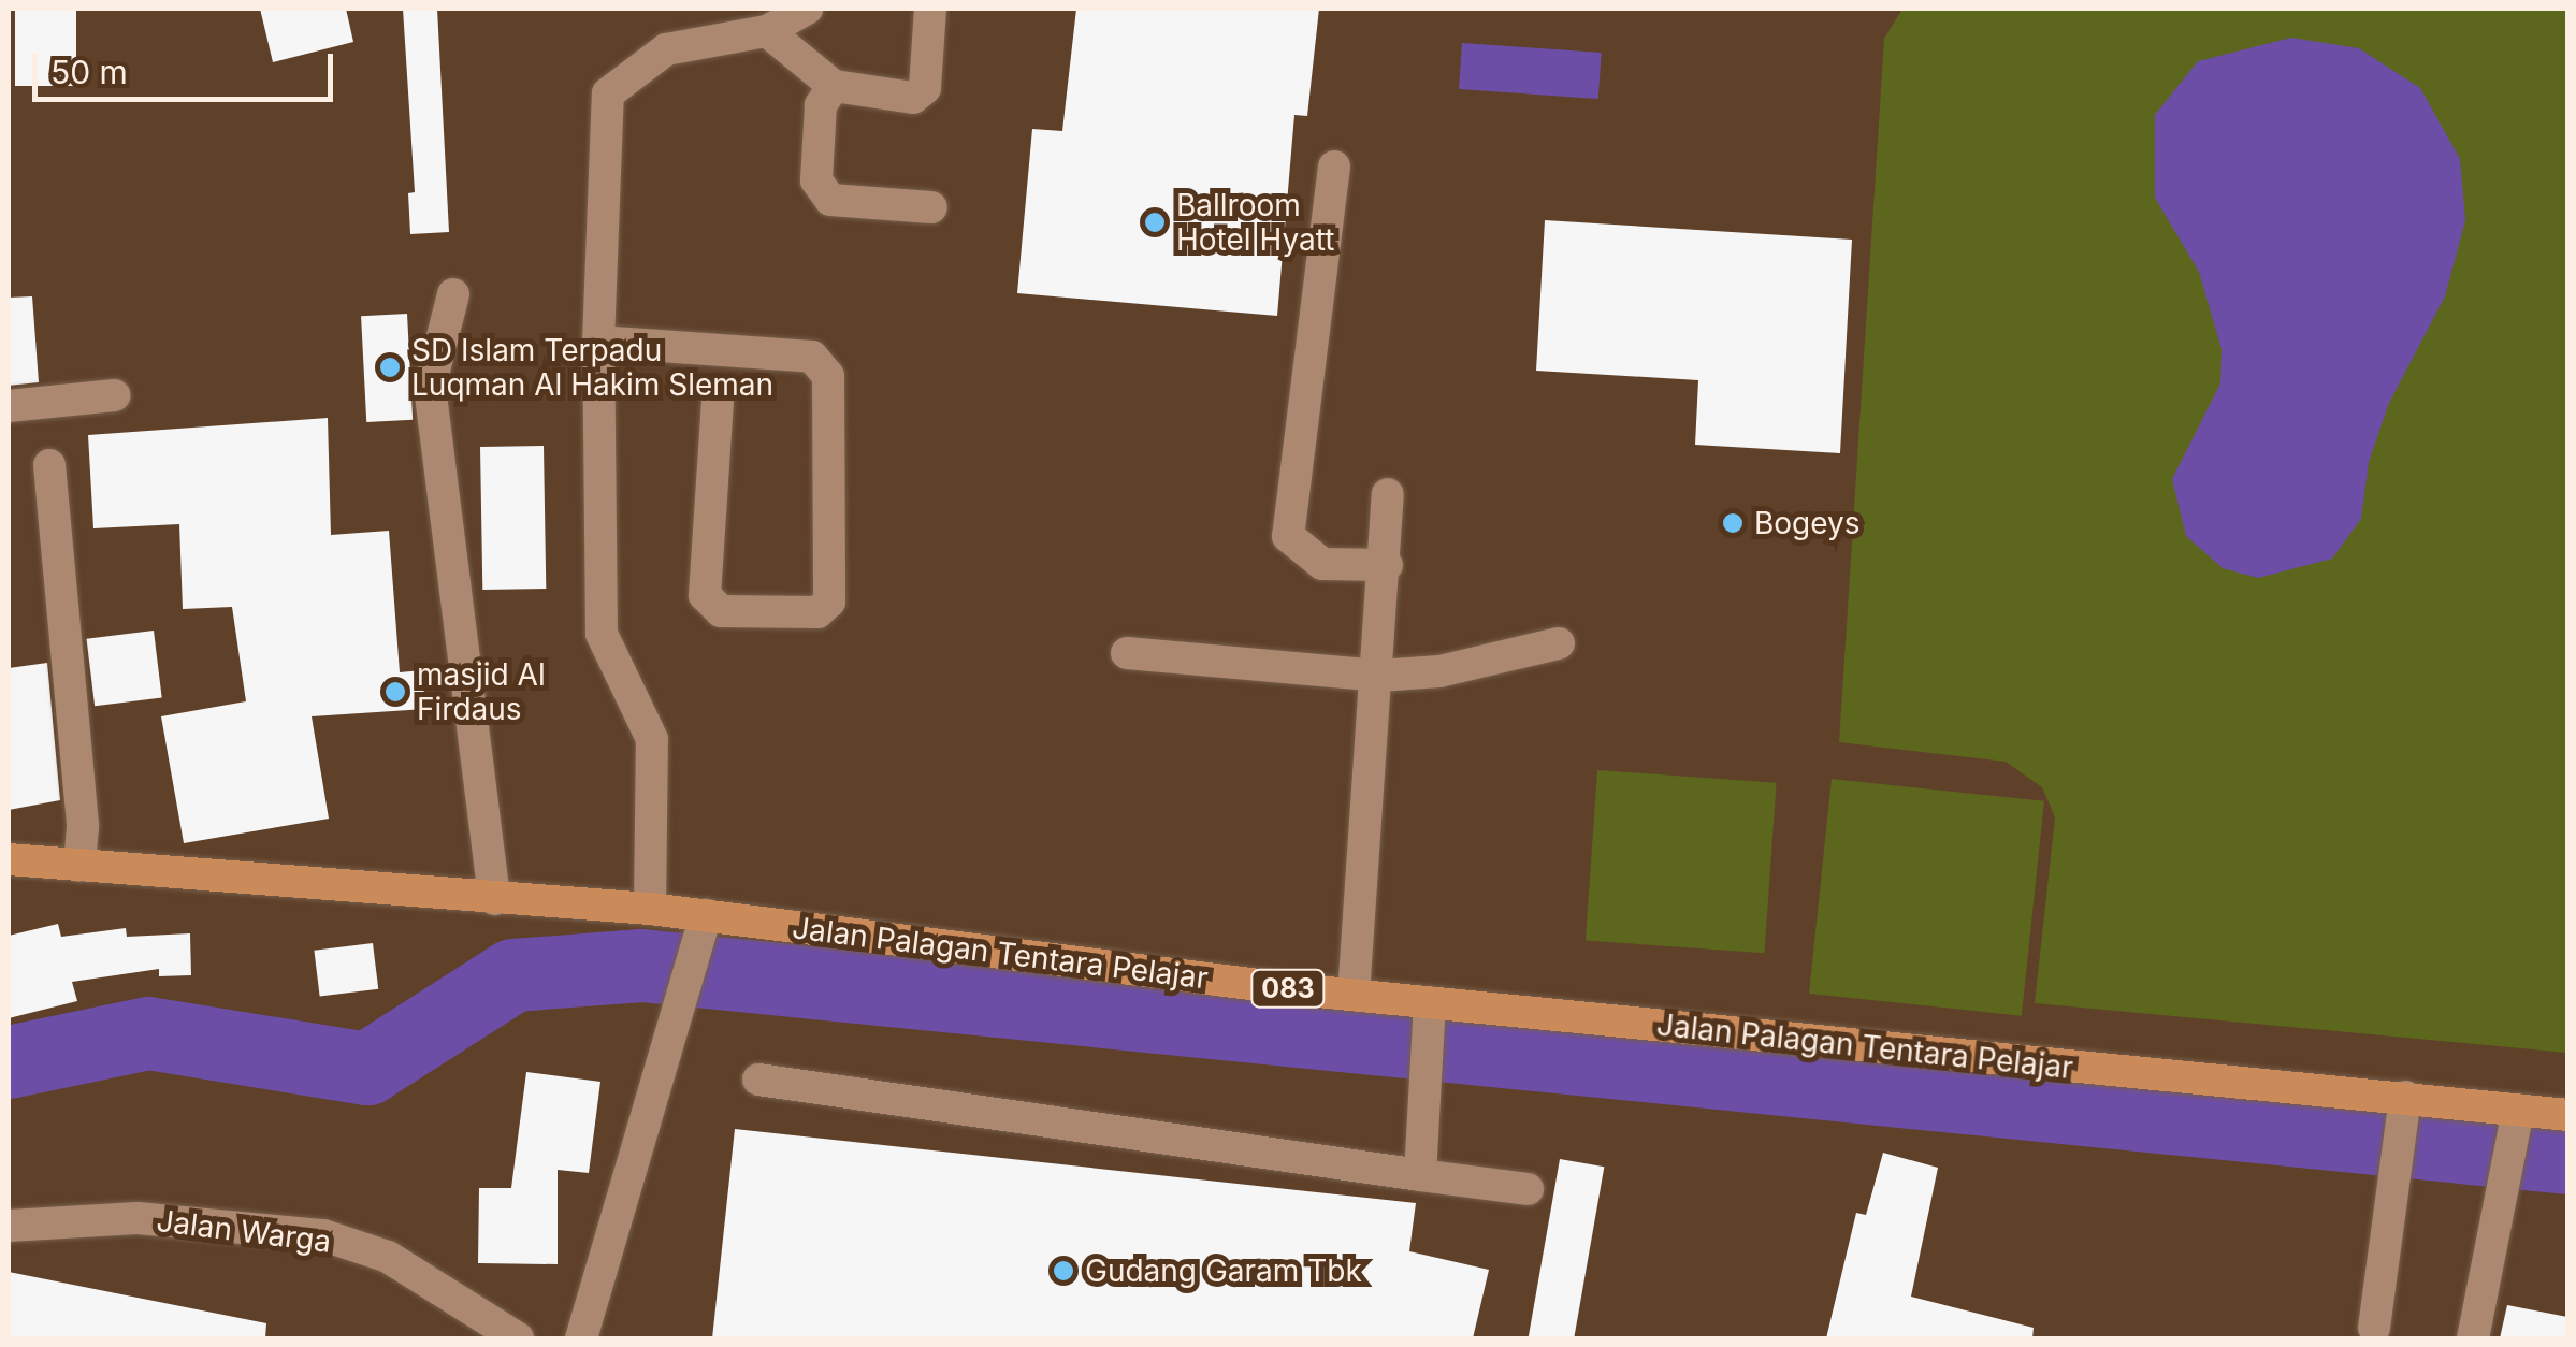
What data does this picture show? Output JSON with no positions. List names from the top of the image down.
{
  "streets": {
    "main road": ["Jalan Palagan Tentara Pelajar", "083"],
    "street": ["Jalan Warga"]
  },
  "places": [
    "Ballroom Hotel Hyatt",
    "SD Islam Terpadu Luqman Al Hakim Sleman",
    "Bogeys",
    "masjid Al Firdaus",
    "Gudang Garam Tbk"
  ],
  "scale_bar": "50 m"
}
